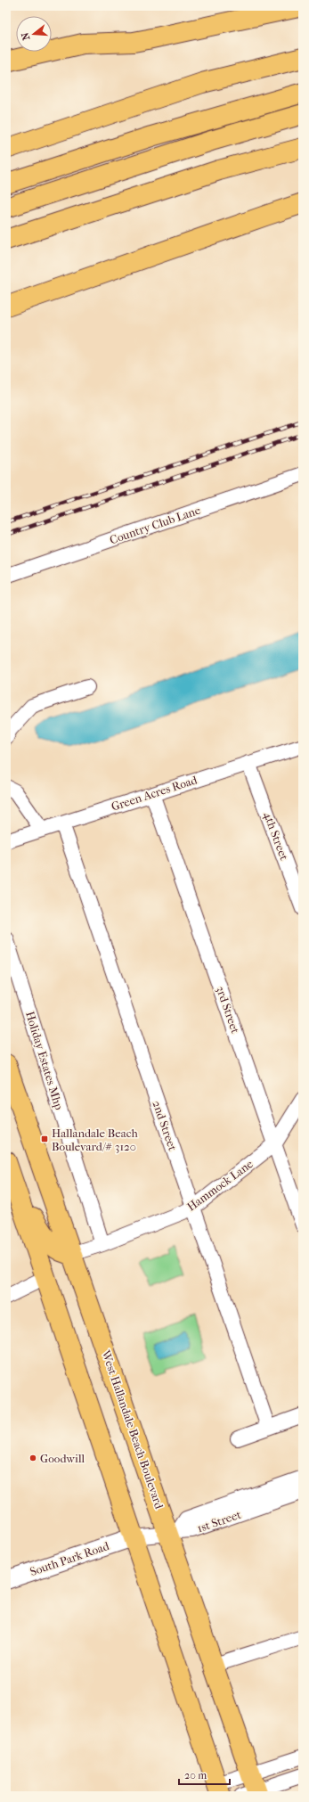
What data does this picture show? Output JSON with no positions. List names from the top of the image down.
{
  "streets": {
    "main road": ["West Hallandale Beach Boulevard"],
    "street": [
      "Country Club Lane",
      "Green Acres Road",
      "4th Street",
      "3rd Street",
      "Holiday Estates Mhp",
      "2nd Street",
      "Hammock Lane",
      "1st Street",
      "South Park Road"
    ]
  },
  "crossings": [
    ["Green Acres Road", "4th Street"],
    ["Green Acres Road", "3rd Street"],
    ["Green Acres Road", "2nd Street"],
    ["3rd Street", "Hammock Lane"],
    ["Holiday Estates Mhp", "Hammock Lane"],
    ["2nd Street", "Hammock Lane"],
    ["Hammock Lane", "West Hallandale Beach Boulevard"],
    ["West Hallandale Beach Boulevard", "1st Street"],
    ["1st Street", "South Park Road"]
  ],
  "places": {
    "transit": ["Hallandale Beach Boulevard/# 3120"],
    "other": ["Goodwill"]
  },
  "scale_bar": "20 m",
  "north": "left"
}
